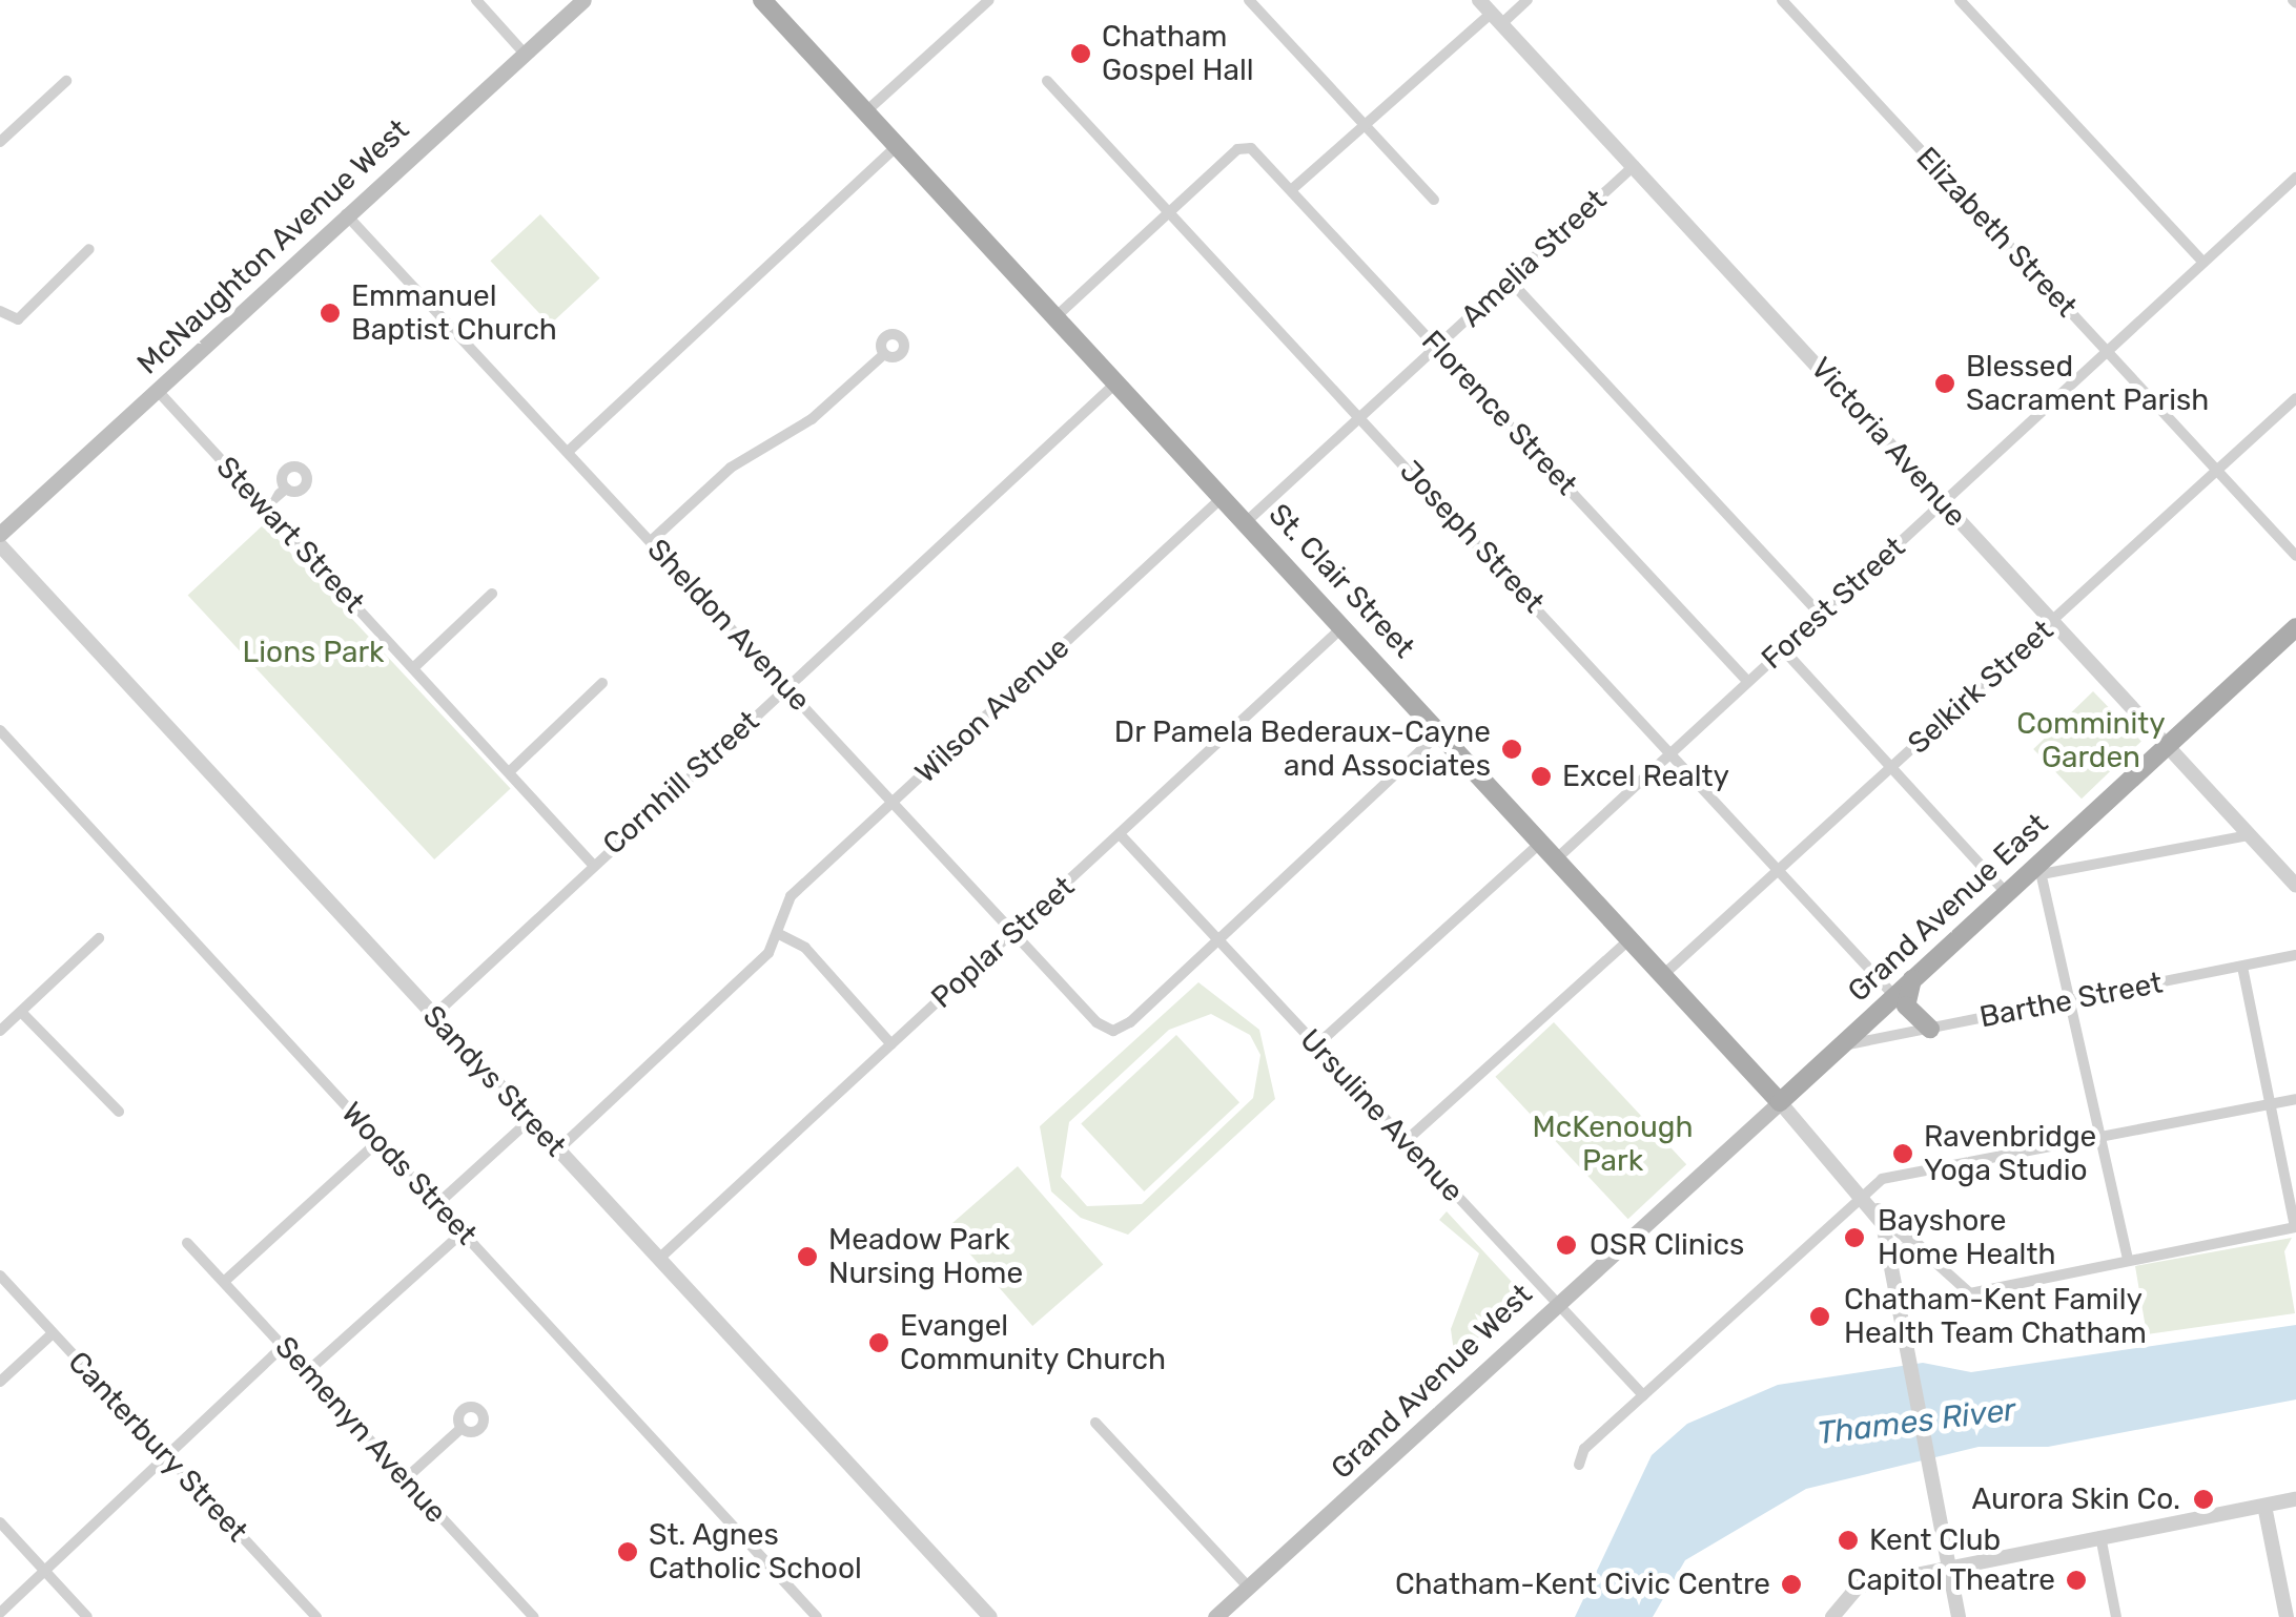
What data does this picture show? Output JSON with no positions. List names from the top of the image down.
{
  "streets": {
    "main road": [
      "McNaughton Avenue West",
      "St. Clair Street",
      "Grand Avenue East",
      "Grand Avenue West"
    ],
    "street": [
      "Elizabeth Street",
      "Amelia Street",
      "Florence Street",
      "Victoria Avenue",
      "Stewart Street",
      "Joseph Street",
      "Forest Street",
      "Sheldon Avenue",
      "Selkirk Street",
      "Wilson Avenue",
      "Cornhill Street",
      "Poplar Street",
      "Barthe Street",
      "Sandys Street",
      "Ursuline Avenue",
      "Woods Street",
      "Semenyn Avenue",
      "Canterbury Street"
    ]
  },
  "crossings": [
    ["Elizabeth Street", "Forest Street"],
    ["Elizabeth Street", "Selkirk Street"],
    ["McNaughton Avenue West", "Stewart Street"],
    ["McNaughton Avenue West", "Sheldon Avenue"],
    ["Amelia Street", "Florence Street"],
    ["Amelia Street", "Victoria Avenue"],
    ["Amelia Street", "Joseph Street"],
    ["Amelia Street", "St. Clair Street"],
    ["Florence Street", "Joseph Street"],
    ["Florence Street", "Forest Street"],
    ["Victoria Avenue", "Forest Street"],
    ["Victoria Avenue", "Selkirk Street"],
    ["Victoria Avenue", "Grand Avenue East"],
    ["Stewart Street", "Cornhill Street"],
    ["Joseph Street", "Forest Street"],
    ["Joseph Street", "Selkirk Street"],
    ["Joseph Street", "Grand Avenue East"],
    ["St. Clair Street", "Forest Street"],
    ["St. Clair Street", "Selkirk Street"],
    ["St. Clair Street", "Wilson Avenue"],
    ["St. Clair Street", "Cornhill Street"],
    ["St. Clair Street", "Grand Avenue East"],
    ["St. Clair Street", "Poplar Street"],
    ["St. Clair Street", "Grand Avenue West"],
    ["Sheldon Avenue", "Wilson Avenue"],
    ["Sheldon Avenue", "Cornhill Street"],
    ["Sheldon Avenue", "Poplar Street"],
    ["Sheldon Avenue", "Ursuline Avenue"],
    ["Cornhill Street", "Sandys Street"],
    ["Grand Avenue East", "Barthe Street"],
    ["Grand Avenue East", "Grand Avenue West"],
    ["Poplar Street", "Sandys Street"],
    ["Poplar Street", "Ursuline Avenue"],
    ["Ursuline Avenue", "Grand Avenue West"]
  ],
  "water": ["Thames River"],
  "parks": ["Lions Park", "Comminity Garden", "McKenough Park"],
  "places": [
    "Chatham Gospel Hall",
    "Emmanuel Baptist Church",
    "Blessed Sacrament Parish",
    "Dr Pamela Bederaux-Cayne and Associates",
    "Excel Realty",
    "Ravenbridge Yoga Studio",
    "Bayshore Home Health",
    "OSR Clinics",
    "Meadow Park Nursing Home",
    "Chatham-Kent Family Health Team Chatham",
    "Evangel Community Church",
    "Aurora Skin Co.",
    "Kent Club",
    "St. Agnes Catholic School",
    "Capitol Theatre",
    "Chatham-Kent Civic Centre"
  ]
}
